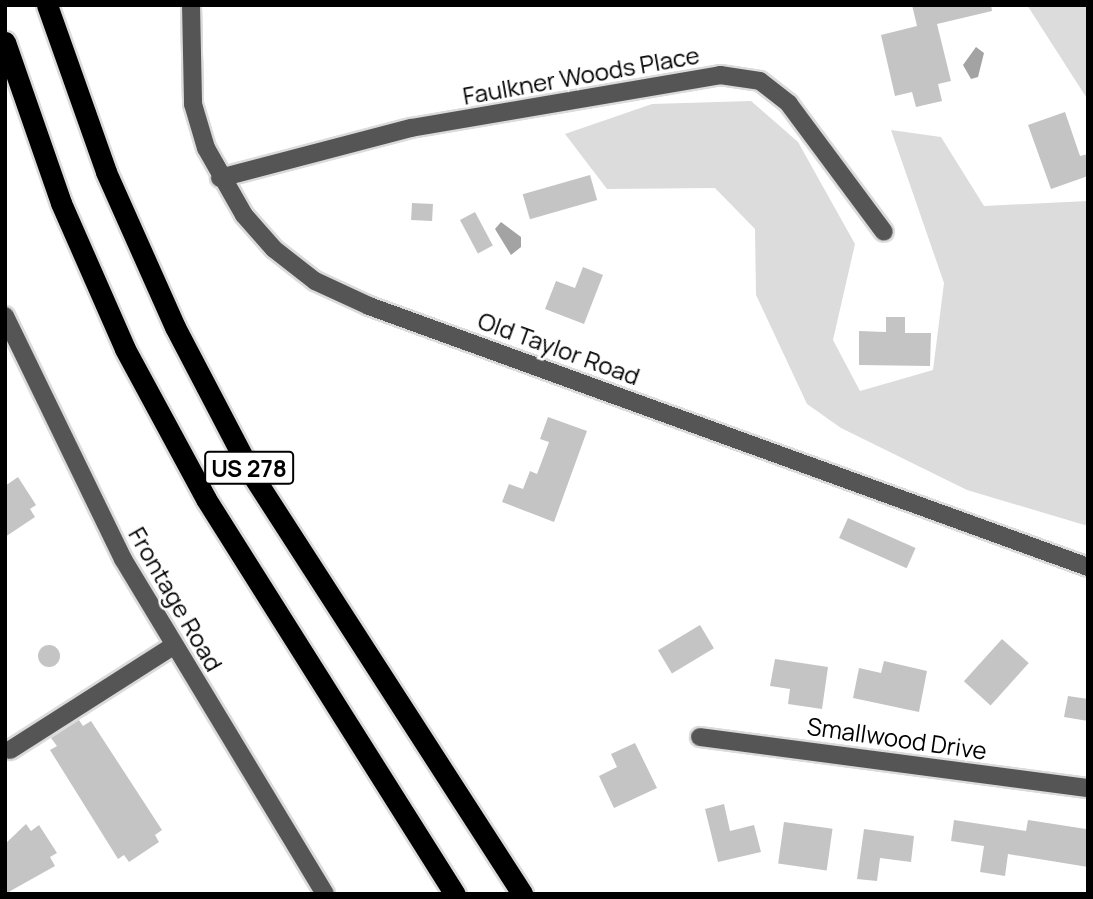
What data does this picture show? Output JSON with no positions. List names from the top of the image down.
{
  "streets": {
    "highway": ["US 278"],
    "street": [
      "Faulkner Woods Place",
      "Old Taylor Road",
      "Frontage Road",
      "Smallwood Drive"
    ]
  },
  "crossings": [
    ["Faulkner Woods Place", "Old Taylor Road"]
  ]
}
